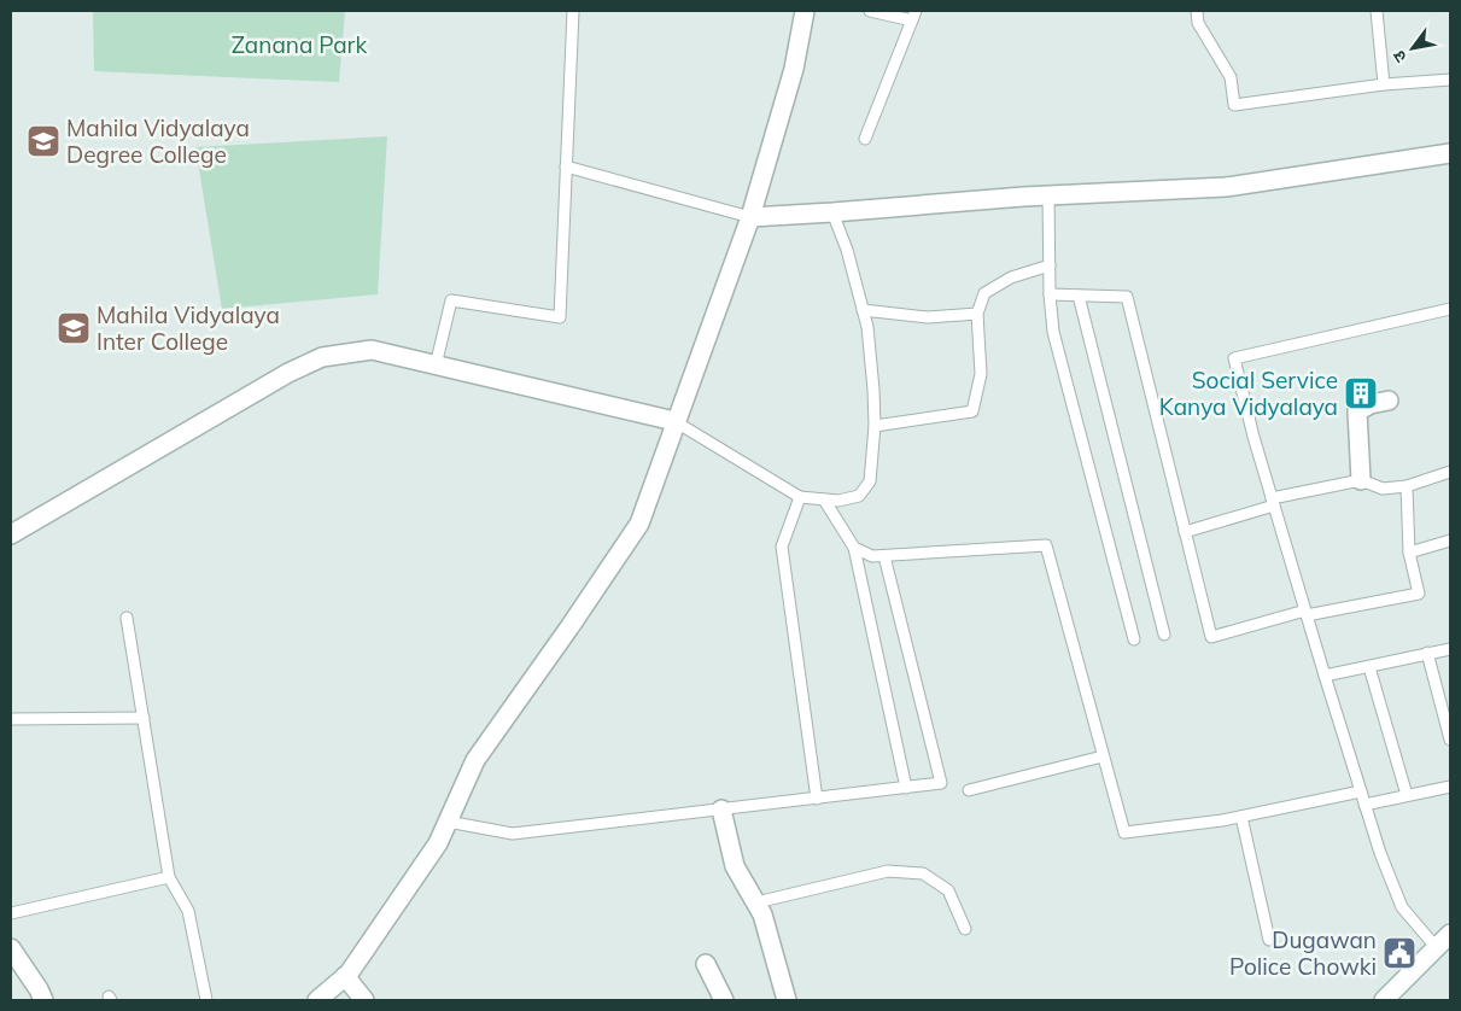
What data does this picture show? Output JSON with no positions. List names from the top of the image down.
{
  "parks": ["Zanana Park"],
  "places": {
    "school or university": ["Mahila Vidyalaya Degree College", "Mahila Vidyalaya Inter College"],
    "building": ["Social Service Kanya Vidyalaya"],
    "public building": ["Dugawan Police Chowki"]
  },
  "north": "bottom left"
}
